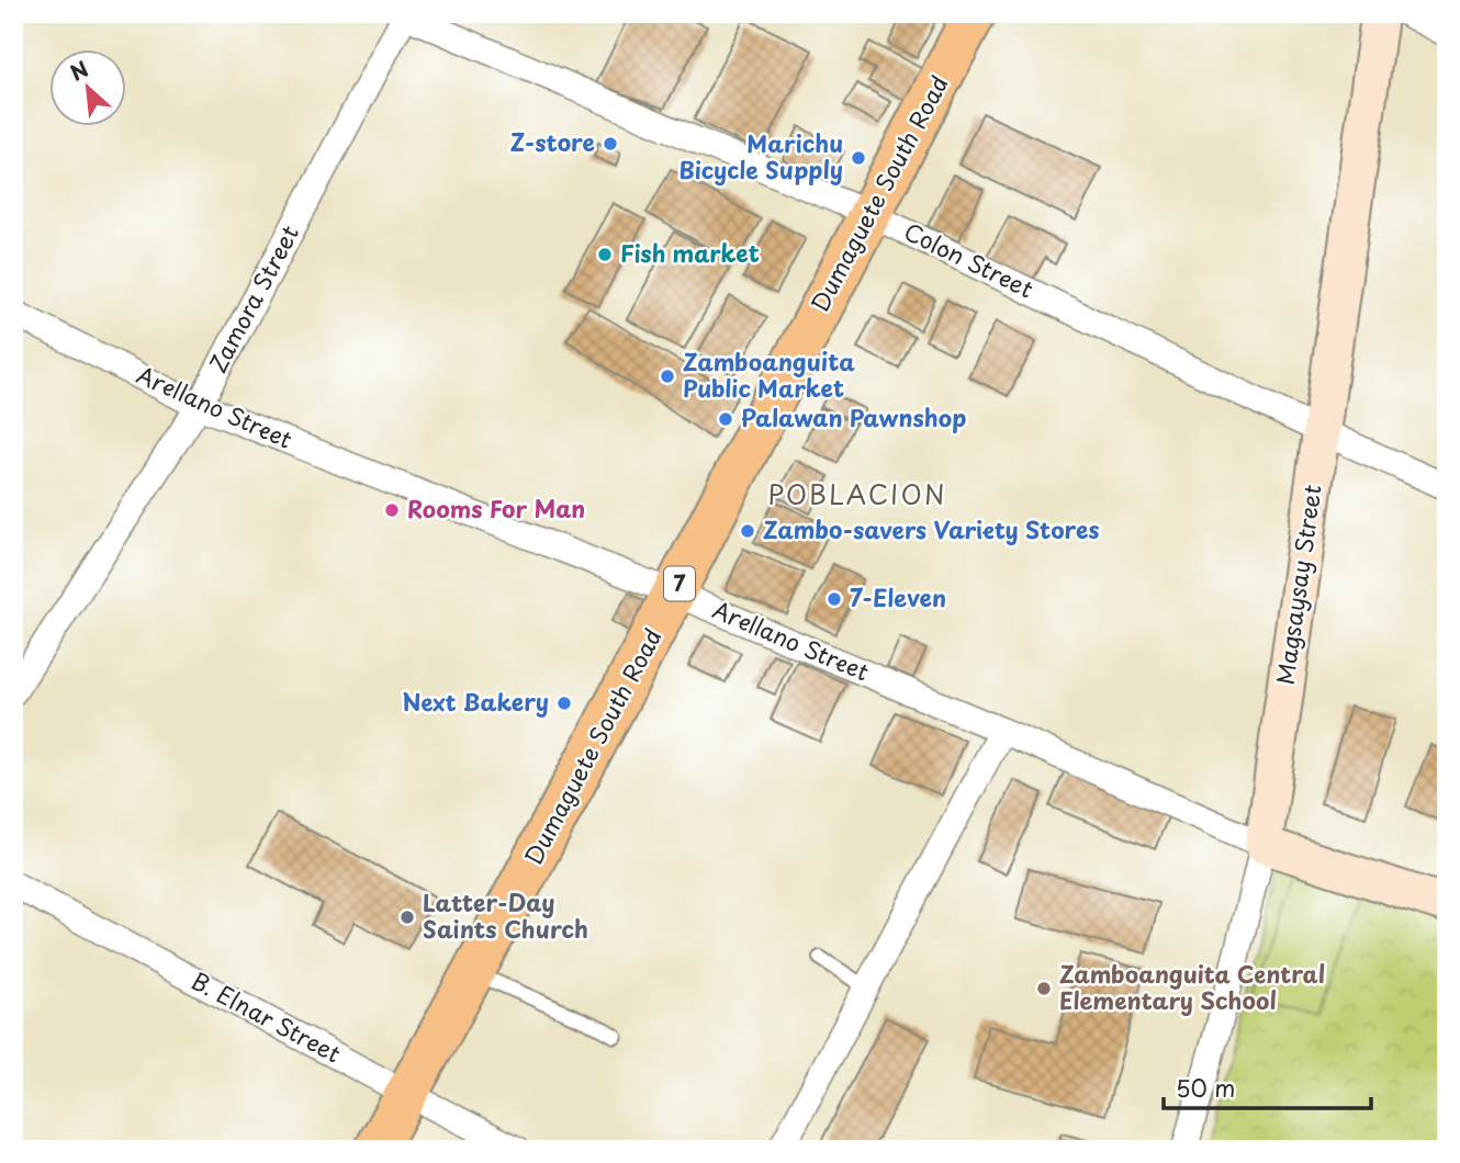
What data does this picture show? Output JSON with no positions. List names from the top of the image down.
{
  "streets": {
    "highway": ["Dumaguete South Road", "7"],
    "street": [
      "Colon Street",
      "Zamora Street",
      "Arellano Street",
      "Magsaysay Street",
      "B. Elnar Street"
    ]
  },
  "crossings": [
    ["Dumaguete South Road", "Colon Street"],
    ["Dumaguete South Road", "Arellano Street"],
    ["Dumaguete South Road", "B. Elnar Street"],
    ["Colon Street", "Zamora Street"],
    ["Colon Street", "Magsaysay Street"],
    ["Zamora Street", "Arellano Street"],
    ["Arellano Street", "Magsaysay Street"]
  ],
  "districts": ["POBLACION"],
  "places": [
    "Z-store",
    "Marichu Bicycle Supply",
    "Fish market",
    "Zamboanguita Public Market",
    "Palawan Pawnshop",
    "Rooms For Man",
    "Zambo-savers Variety Stores",
    "7-Eleven",
    "Next Bakery",
    "Latter-Day Saints Church",
    "Zamboanguita Central Elementary School"
  ],
  "scale_bar": "50 m",
  "north": "top left"
}
